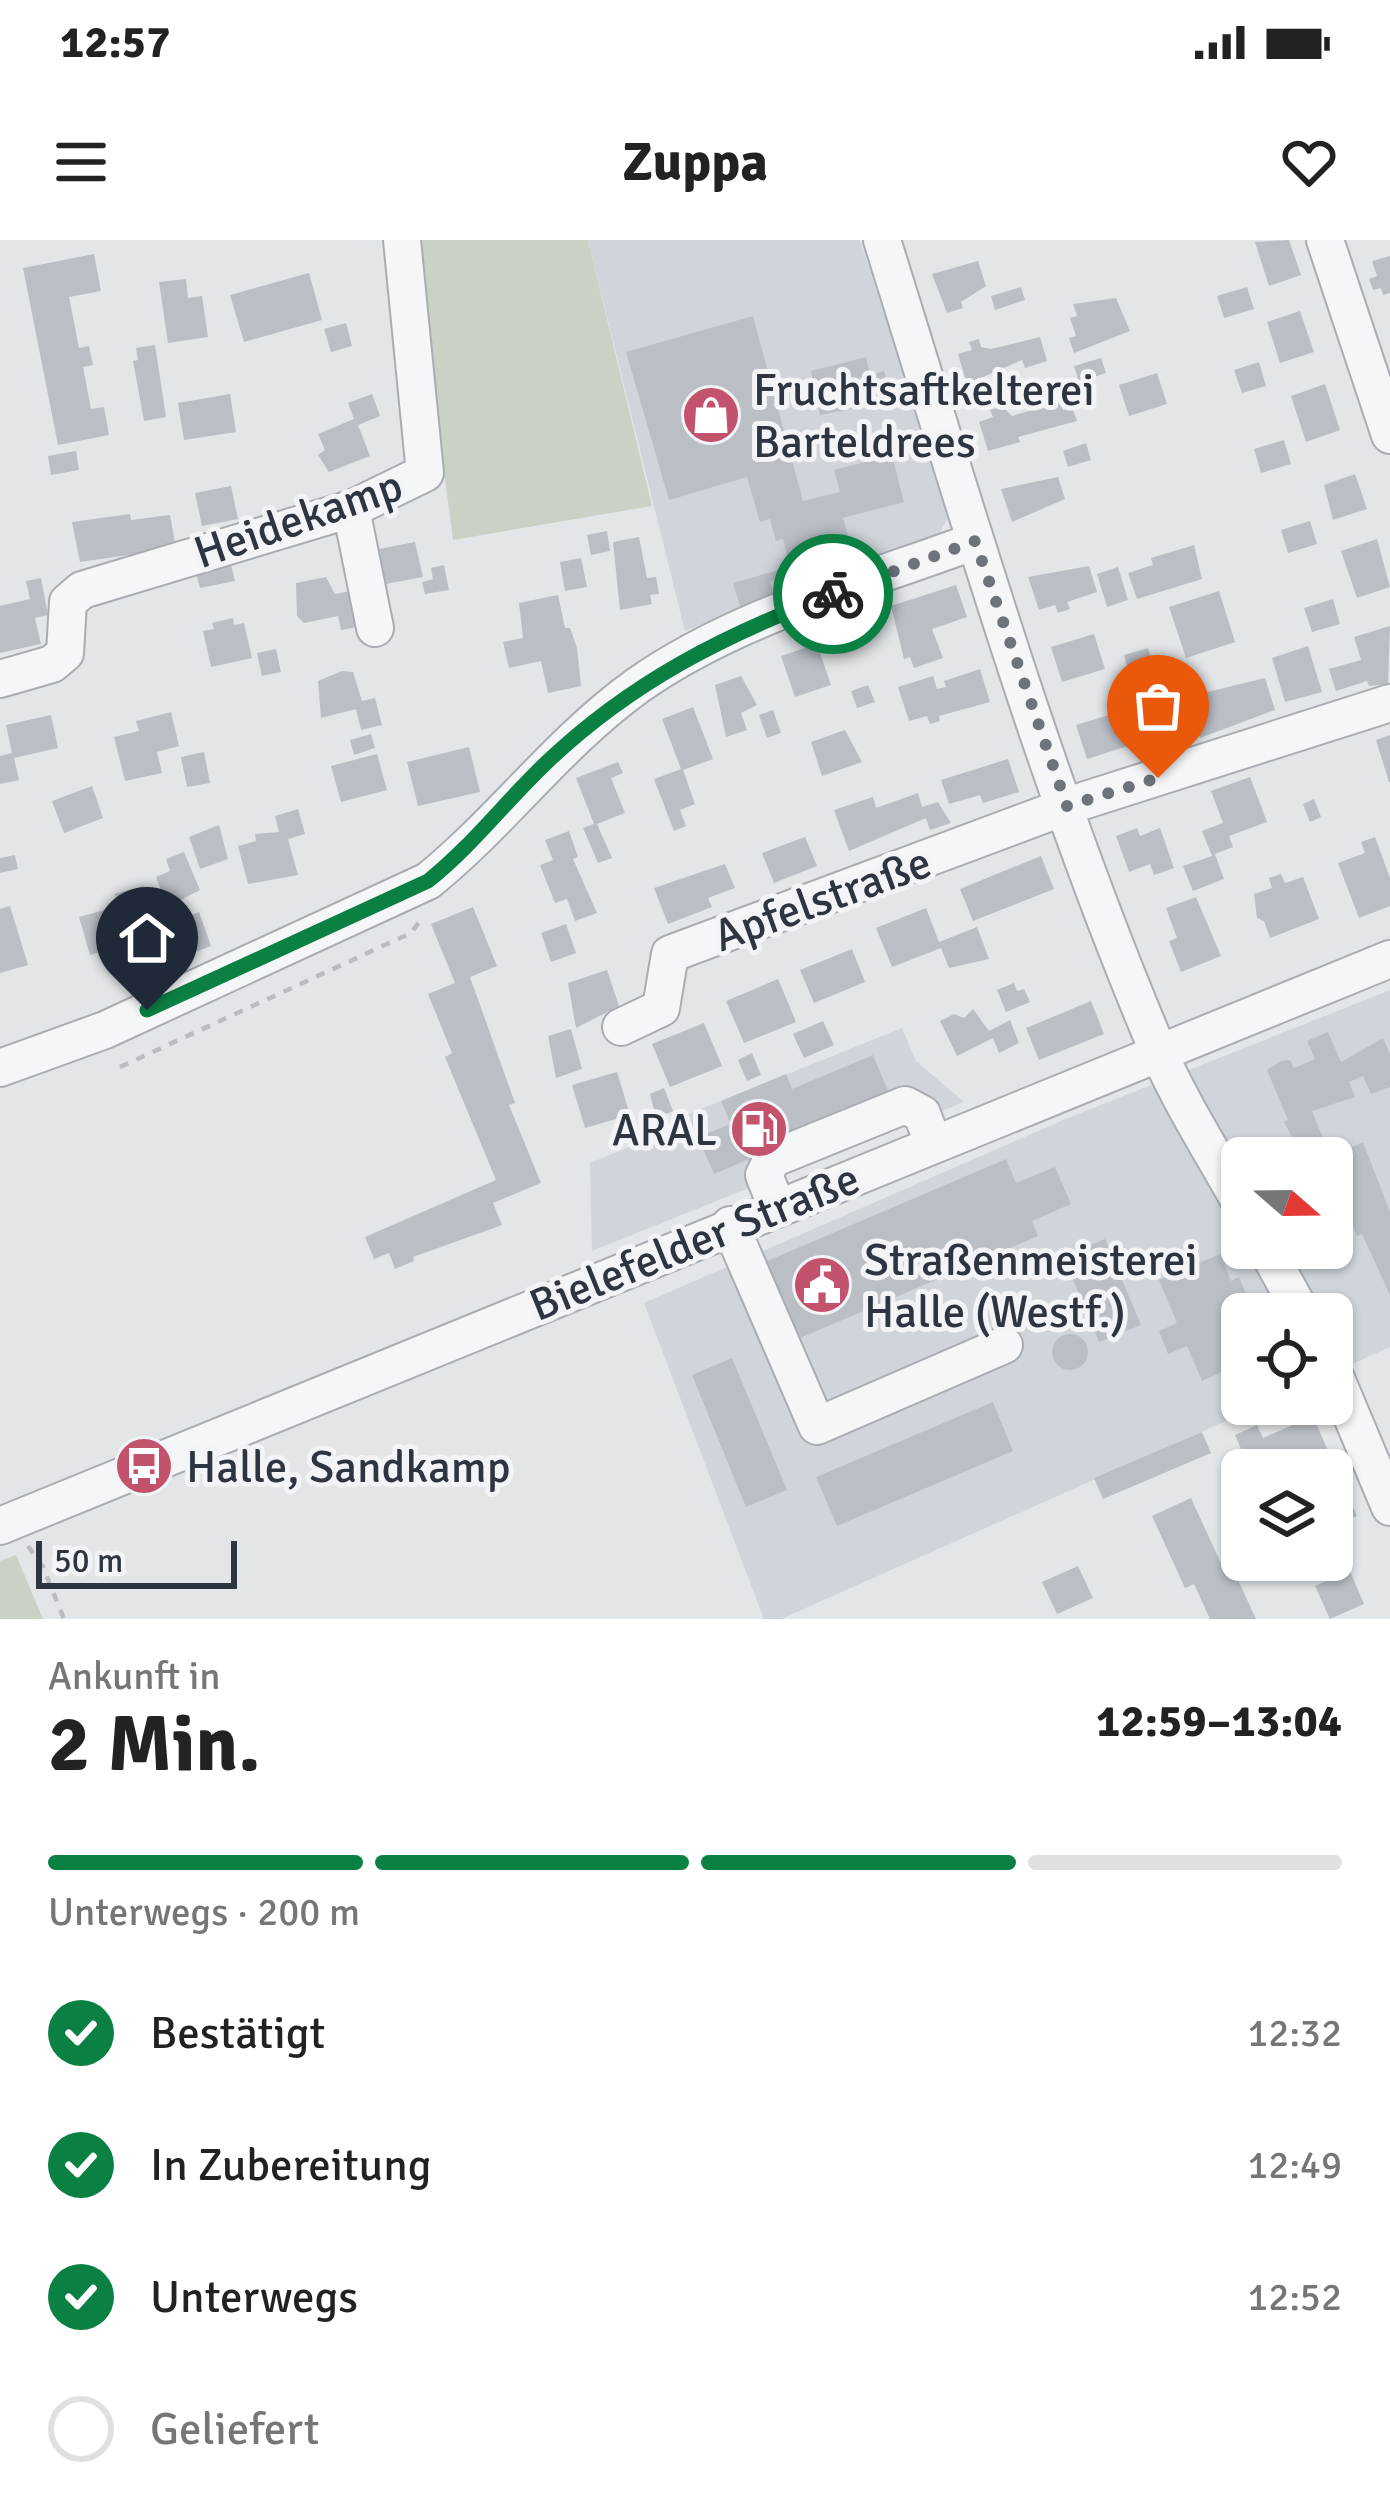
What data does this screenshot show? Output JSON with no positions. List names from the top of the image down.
{
  "streets": {
    "street": ["Heidekamp", "Apfelstraße", "Bielefelder Straße"]
  },
  "places": {
    "shop": ["Fruchtsaftkelterei Barteldrees"],
    "fuel station": ["ARAL"],
    "public building": ["Straßenmeisterei Halle (Westf.)"],
    "bus stop": ["Halle, Sandkamp"]
  },
  "scale_bar": "50 m",
  "north": "right",
  "page": {
    "status": "12:57",
    "header": "Zuppa",
    "scale": "50 m",
    "heading": ["2 Min.", "Ankunft in", "12:59–13:04"],
    "bar": "Unterwegs · 200 m",
    "list": [
      ["Bestätigt", "12:32"],
      ["In Zubereitung", "12:49"],
      ["Unterwegs", "12:52"],
      "Geliefert"
    ]
  }
}
